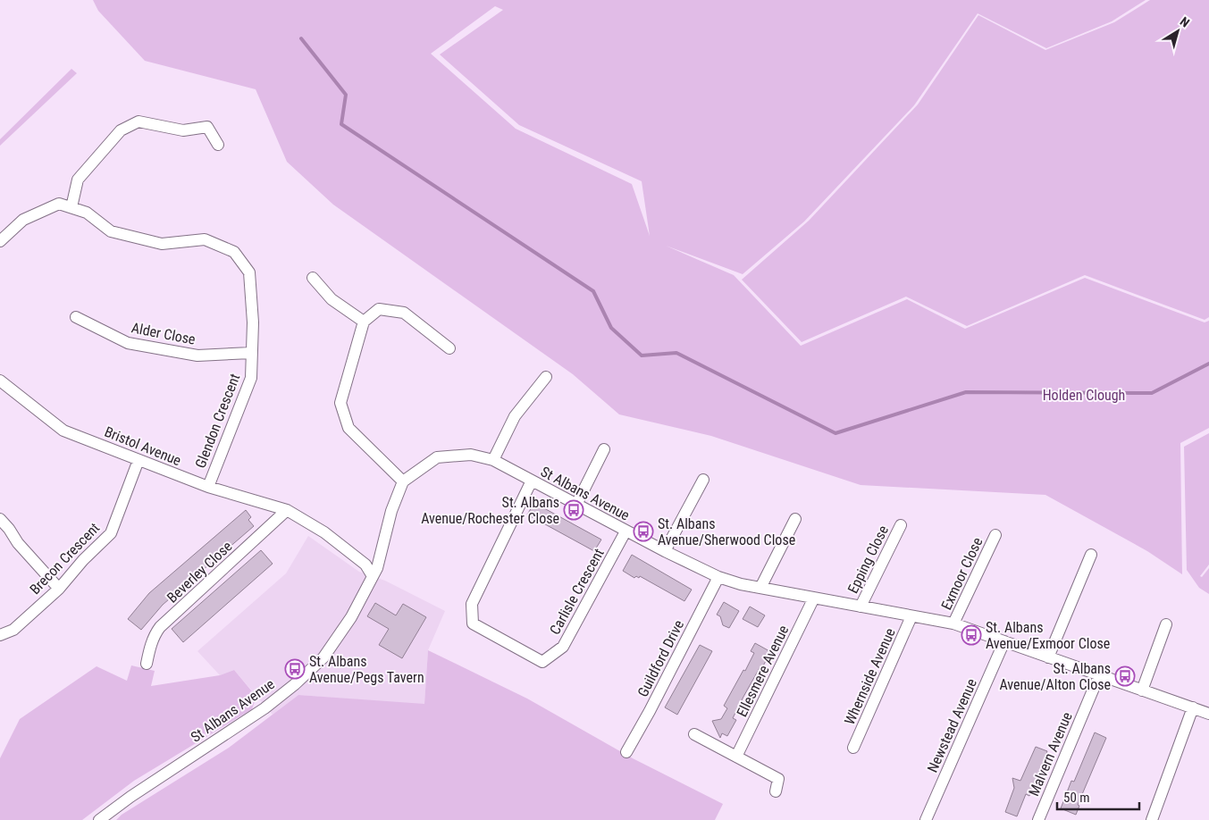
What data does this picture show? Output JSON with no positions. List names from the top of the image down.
{
  "streets": {
    "street": [
      "Alder Close",
      "Glendon Crescent",
      "Bristol Avenue",
      "St Albans Avenue",
      "Brecon Crescent",
      "Epping Close",
      "Beverley Close",
      "Exmoor Close",
      "Carlisle Crescent",
      "Guildford Drive",
      "Ellesmere Avenue",
      "Whernside Avenue",
      "Newstead Avenue",
      "Malvern Avenue"
    ]
  },
  "crossings": [
    ["Alder Close", "Glendon Crescent"],
    ["Glendon Crescent", "Bristol Avenue"],
    ["Bristol Avenue", "St Albans Avenue"],
    ["Bristol Avenue", "Brecon Crescent"],
    ["Bristol Avenue", "Beverley Close"],
    ["St Albans Avenue", "Epping Close"],
    ["St Albans Avenue", "Exmoor Close"],
    ["St Albans Avenue", "Carlisle Crescent"],
    ["St Albans Avenue", "Guildford Drive"],
    ["St Albans Avenue", "Ellesmere Avenue"],
    ["St Albans Avenue", "Whernside Avenue"],
    ["St Albans Avenue", "Newstead Avenue"],
    ["St Albans Avenue", "Malvern Avenue"]
  ],
  "parks": ["Holden Clough"],
  "places": {
    "bus stop": [
      "St. Albans Avenue/Rochester Close",
      "St. Albans Avenue/Sherwood Close",
      "St. Albans Avenue/Exmoor Close",
      "St. Albans Avenue/Pegs Tavern",
      "St. Albans Avenue/Alton Close"
    ]
  },
  "scale_bar": "50 m",
  "north": "top right"
}
